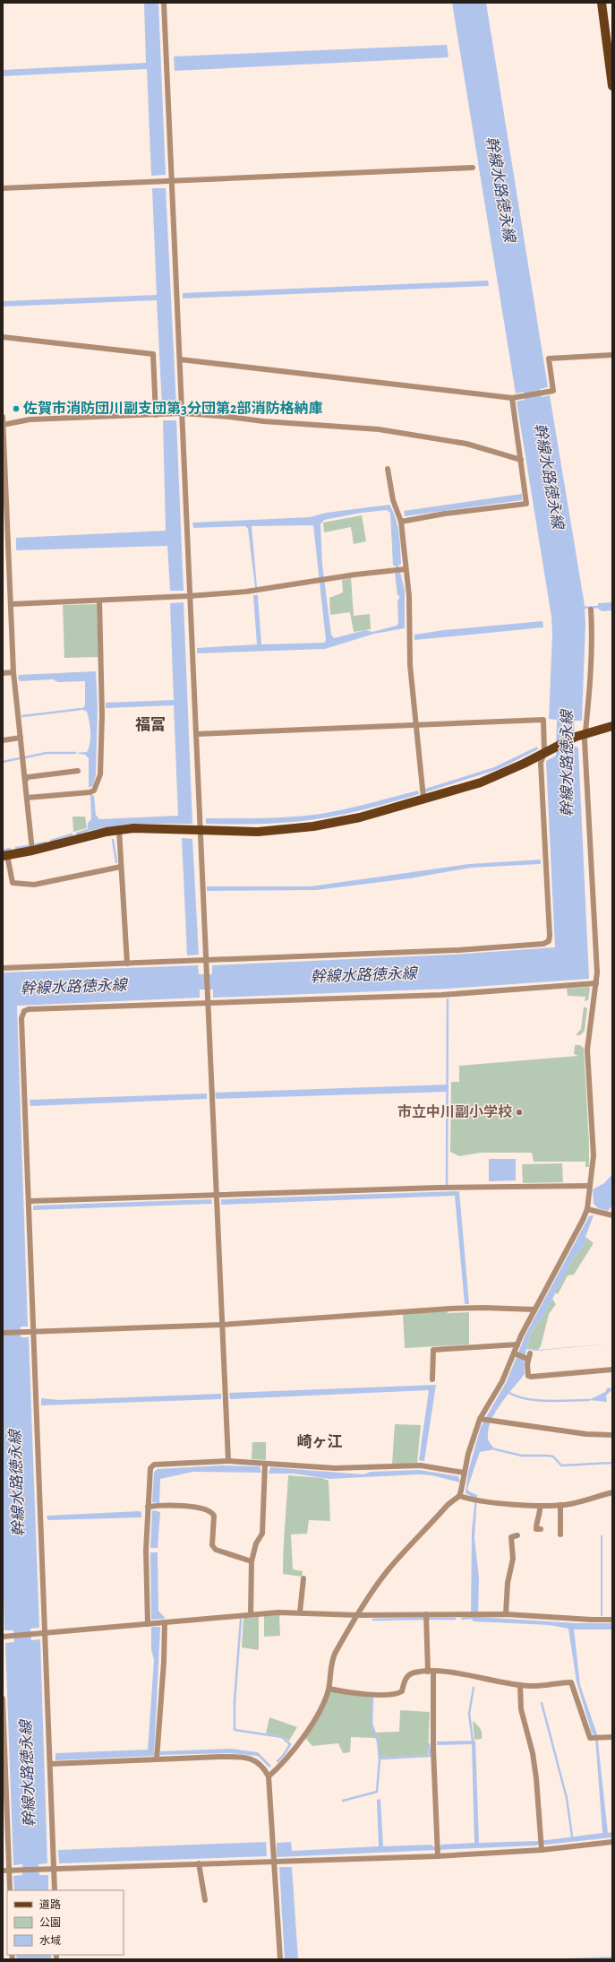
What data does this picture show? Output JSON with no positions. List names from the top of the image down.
{
  "districts": ["福富", "崎ヶ江"],
  "water": ["幹線水路徳永線"],
  "places": ["佐賀市消防団川副支団第3分団第2部消防格納庫", "市立中川副小学校"],
  "legend": ["道路", "公園", "水域"]
}
